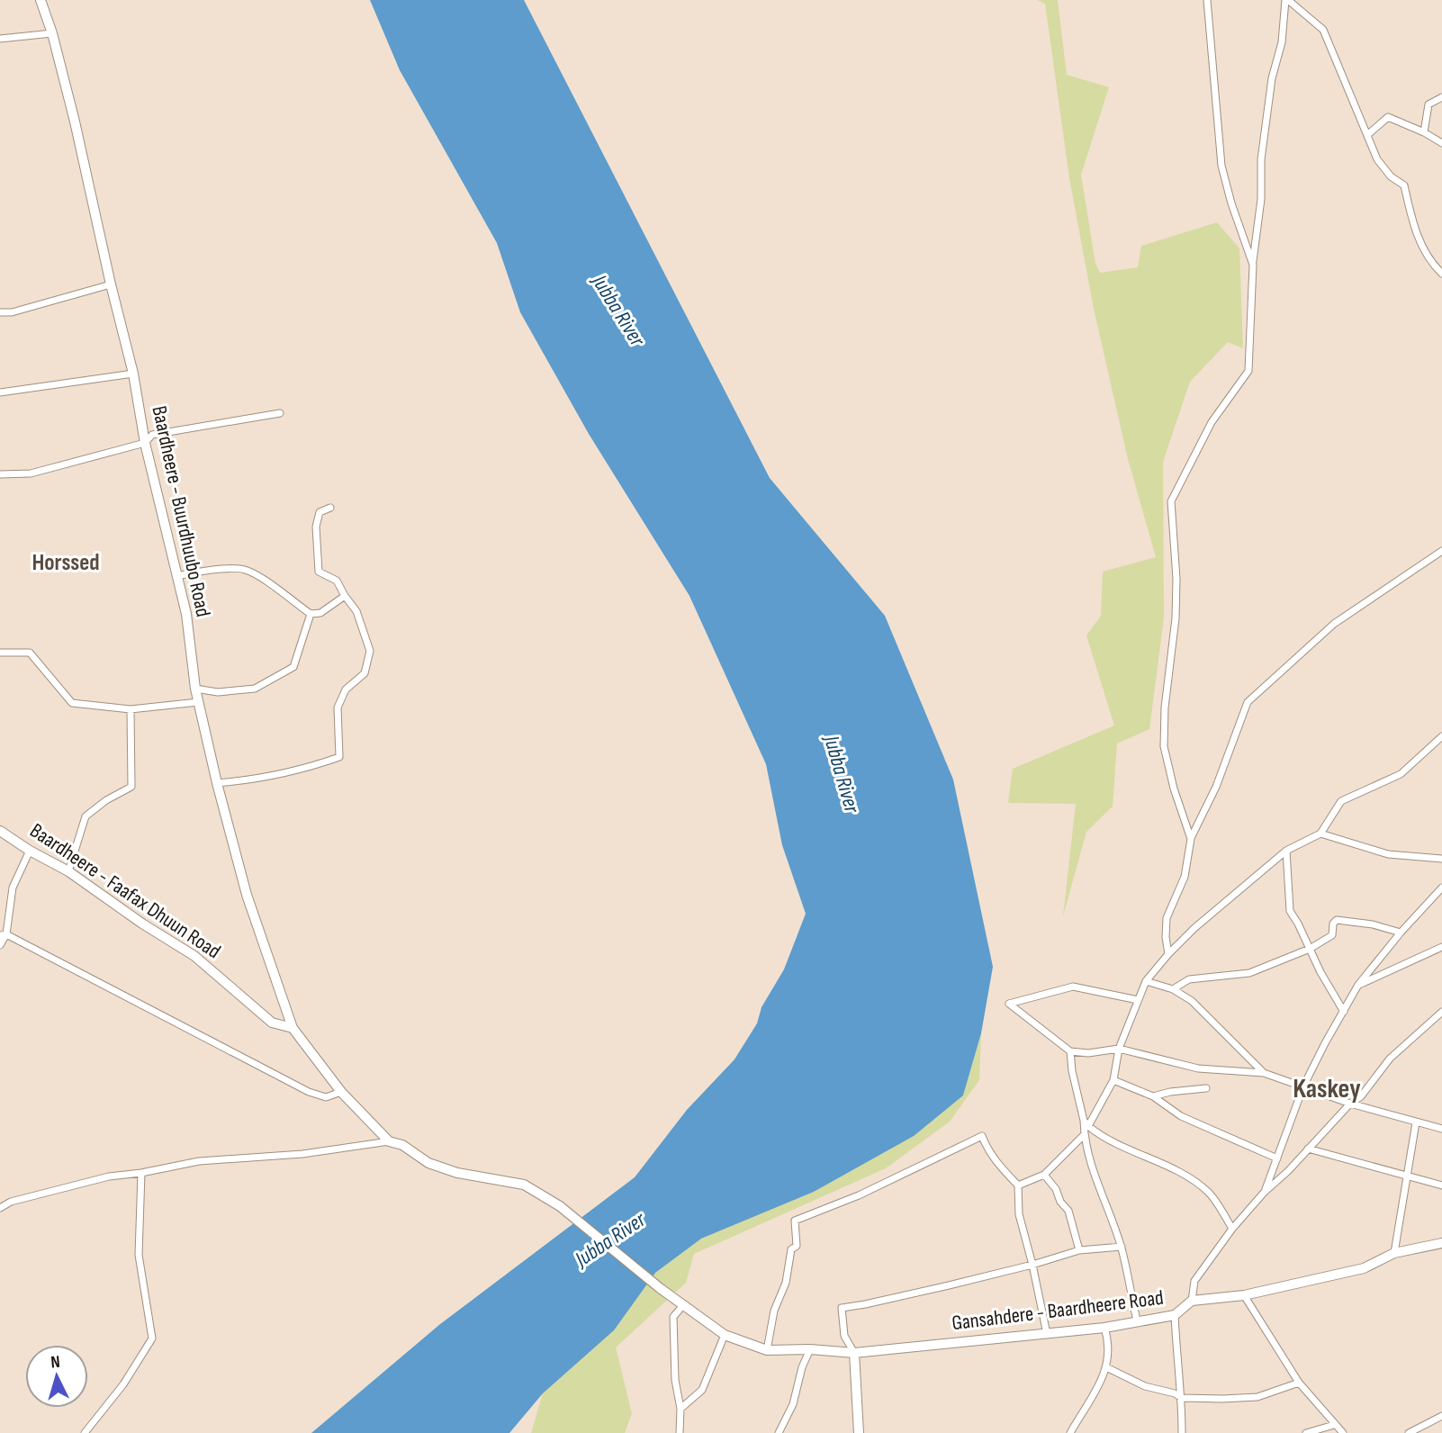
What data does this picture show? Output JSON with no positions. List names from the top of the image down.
{
  "streets": {
    "main road": ["Baardheere - Buurdhuubo Road", "Baardheere - Faafax Dhuun Road", "Gansahdere - Baardheere Road"]
  },
  "crossings": [
    ["Baardheere - Buurdhuubo Road", "Baardheere - Faafax Dhuun Road"],
    ["Baardheere - Faafax Dhuun Road", "Gansahdere - Baardheere Road"]
  ],
  "districts": ["Horssed", "Kaskey"],
  "water": ["Jubba River"],
  "north": "top"
}
